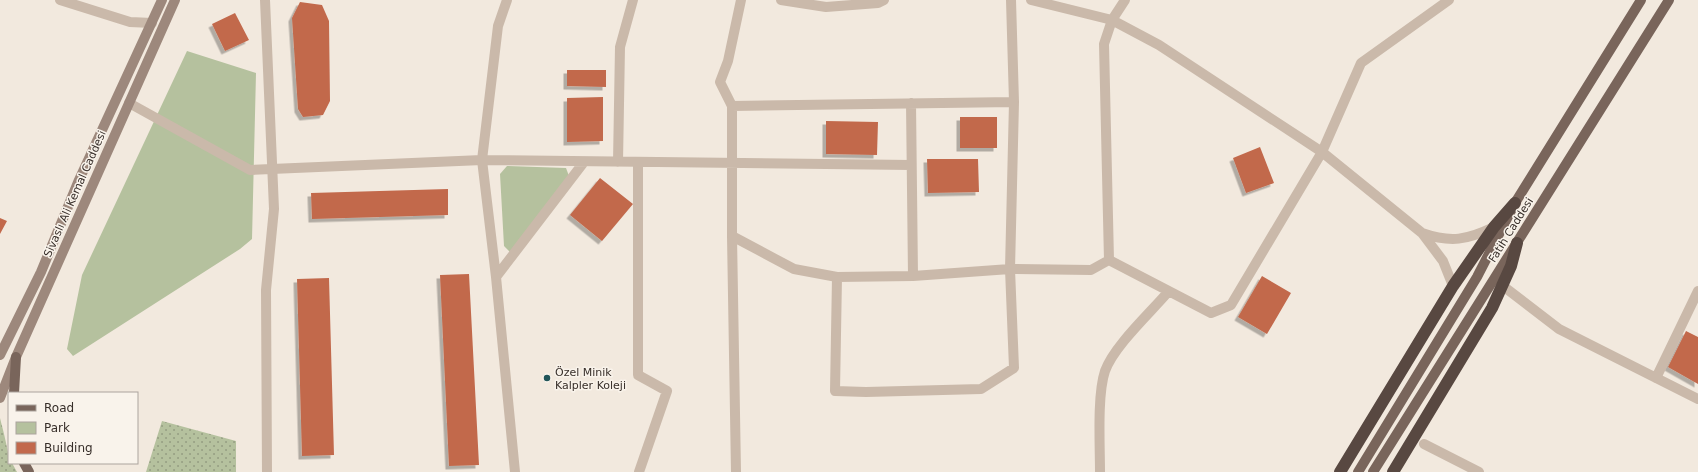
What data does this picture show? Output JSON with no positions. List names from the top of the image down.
{
  "streets": {
    "main road": ["Sivaslı Ali Kemal Caddesi", "Fatih Caddesi"]
  },
  "places": ["Özel Minik Kalpler Koleji"],
  "legend": ["Road", "Park", "Building"]
}
